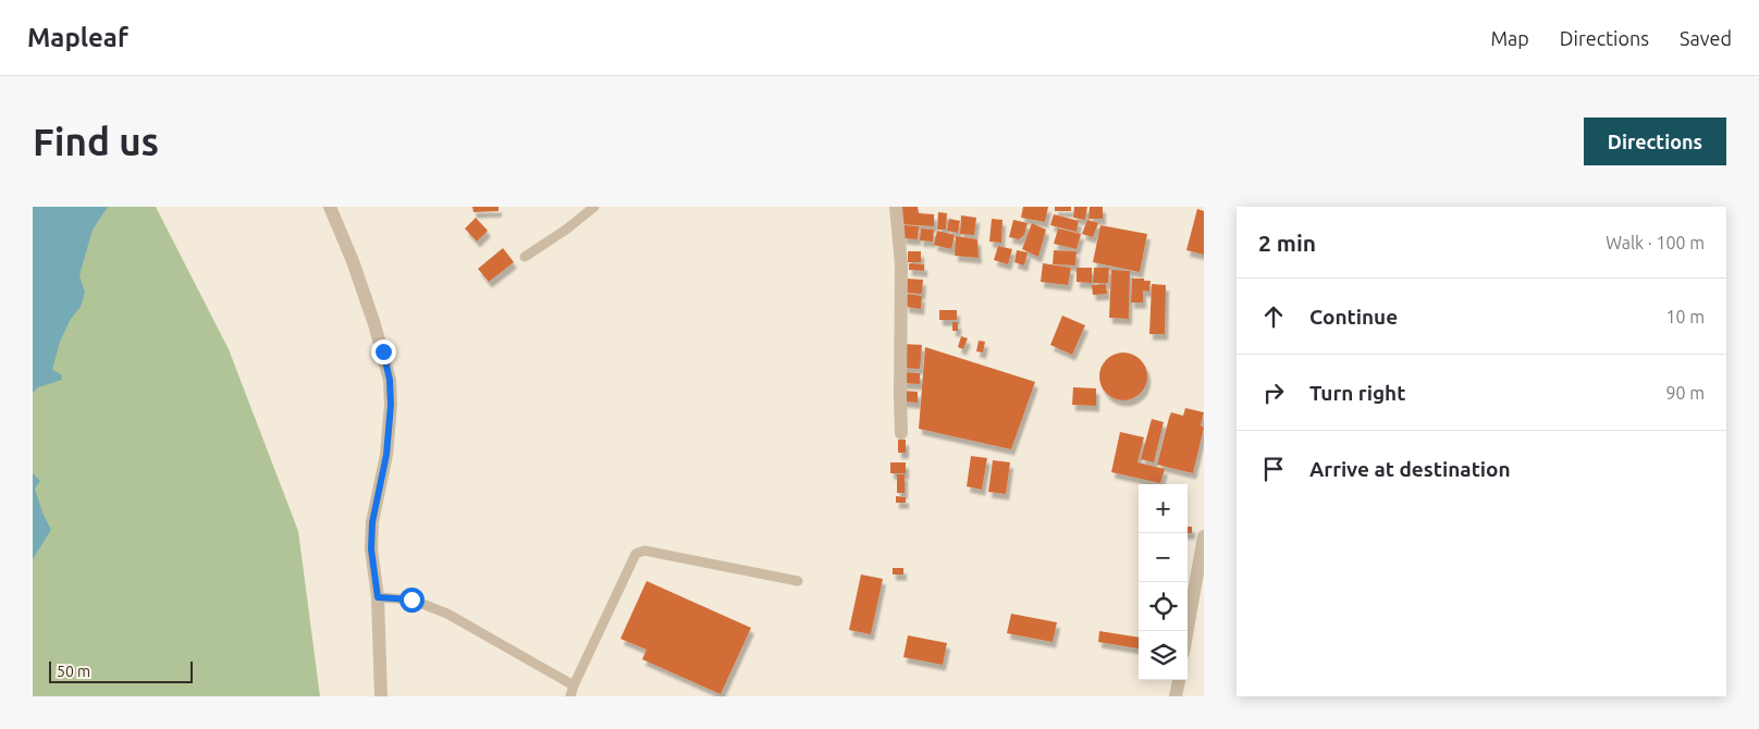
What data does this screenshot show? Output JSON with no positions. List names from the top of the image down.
{
  "scale_bar": "50 m",
  "page": {
    "header": "Mapleaf",
    "nav": ["Map", "Directions", "Saved"],
    "buttons": "Directions",
    "title": "Find us",
    "heading": ["2 min", "Walk · 100 m"],
    "list": [
      ["Continue", "10 m"],
      ["Turn right", "90 m"],
      "Arrive at destination"
    ],
    "map_buttons": ["+", "−"],
    "scale": "50 m"
  }
}
